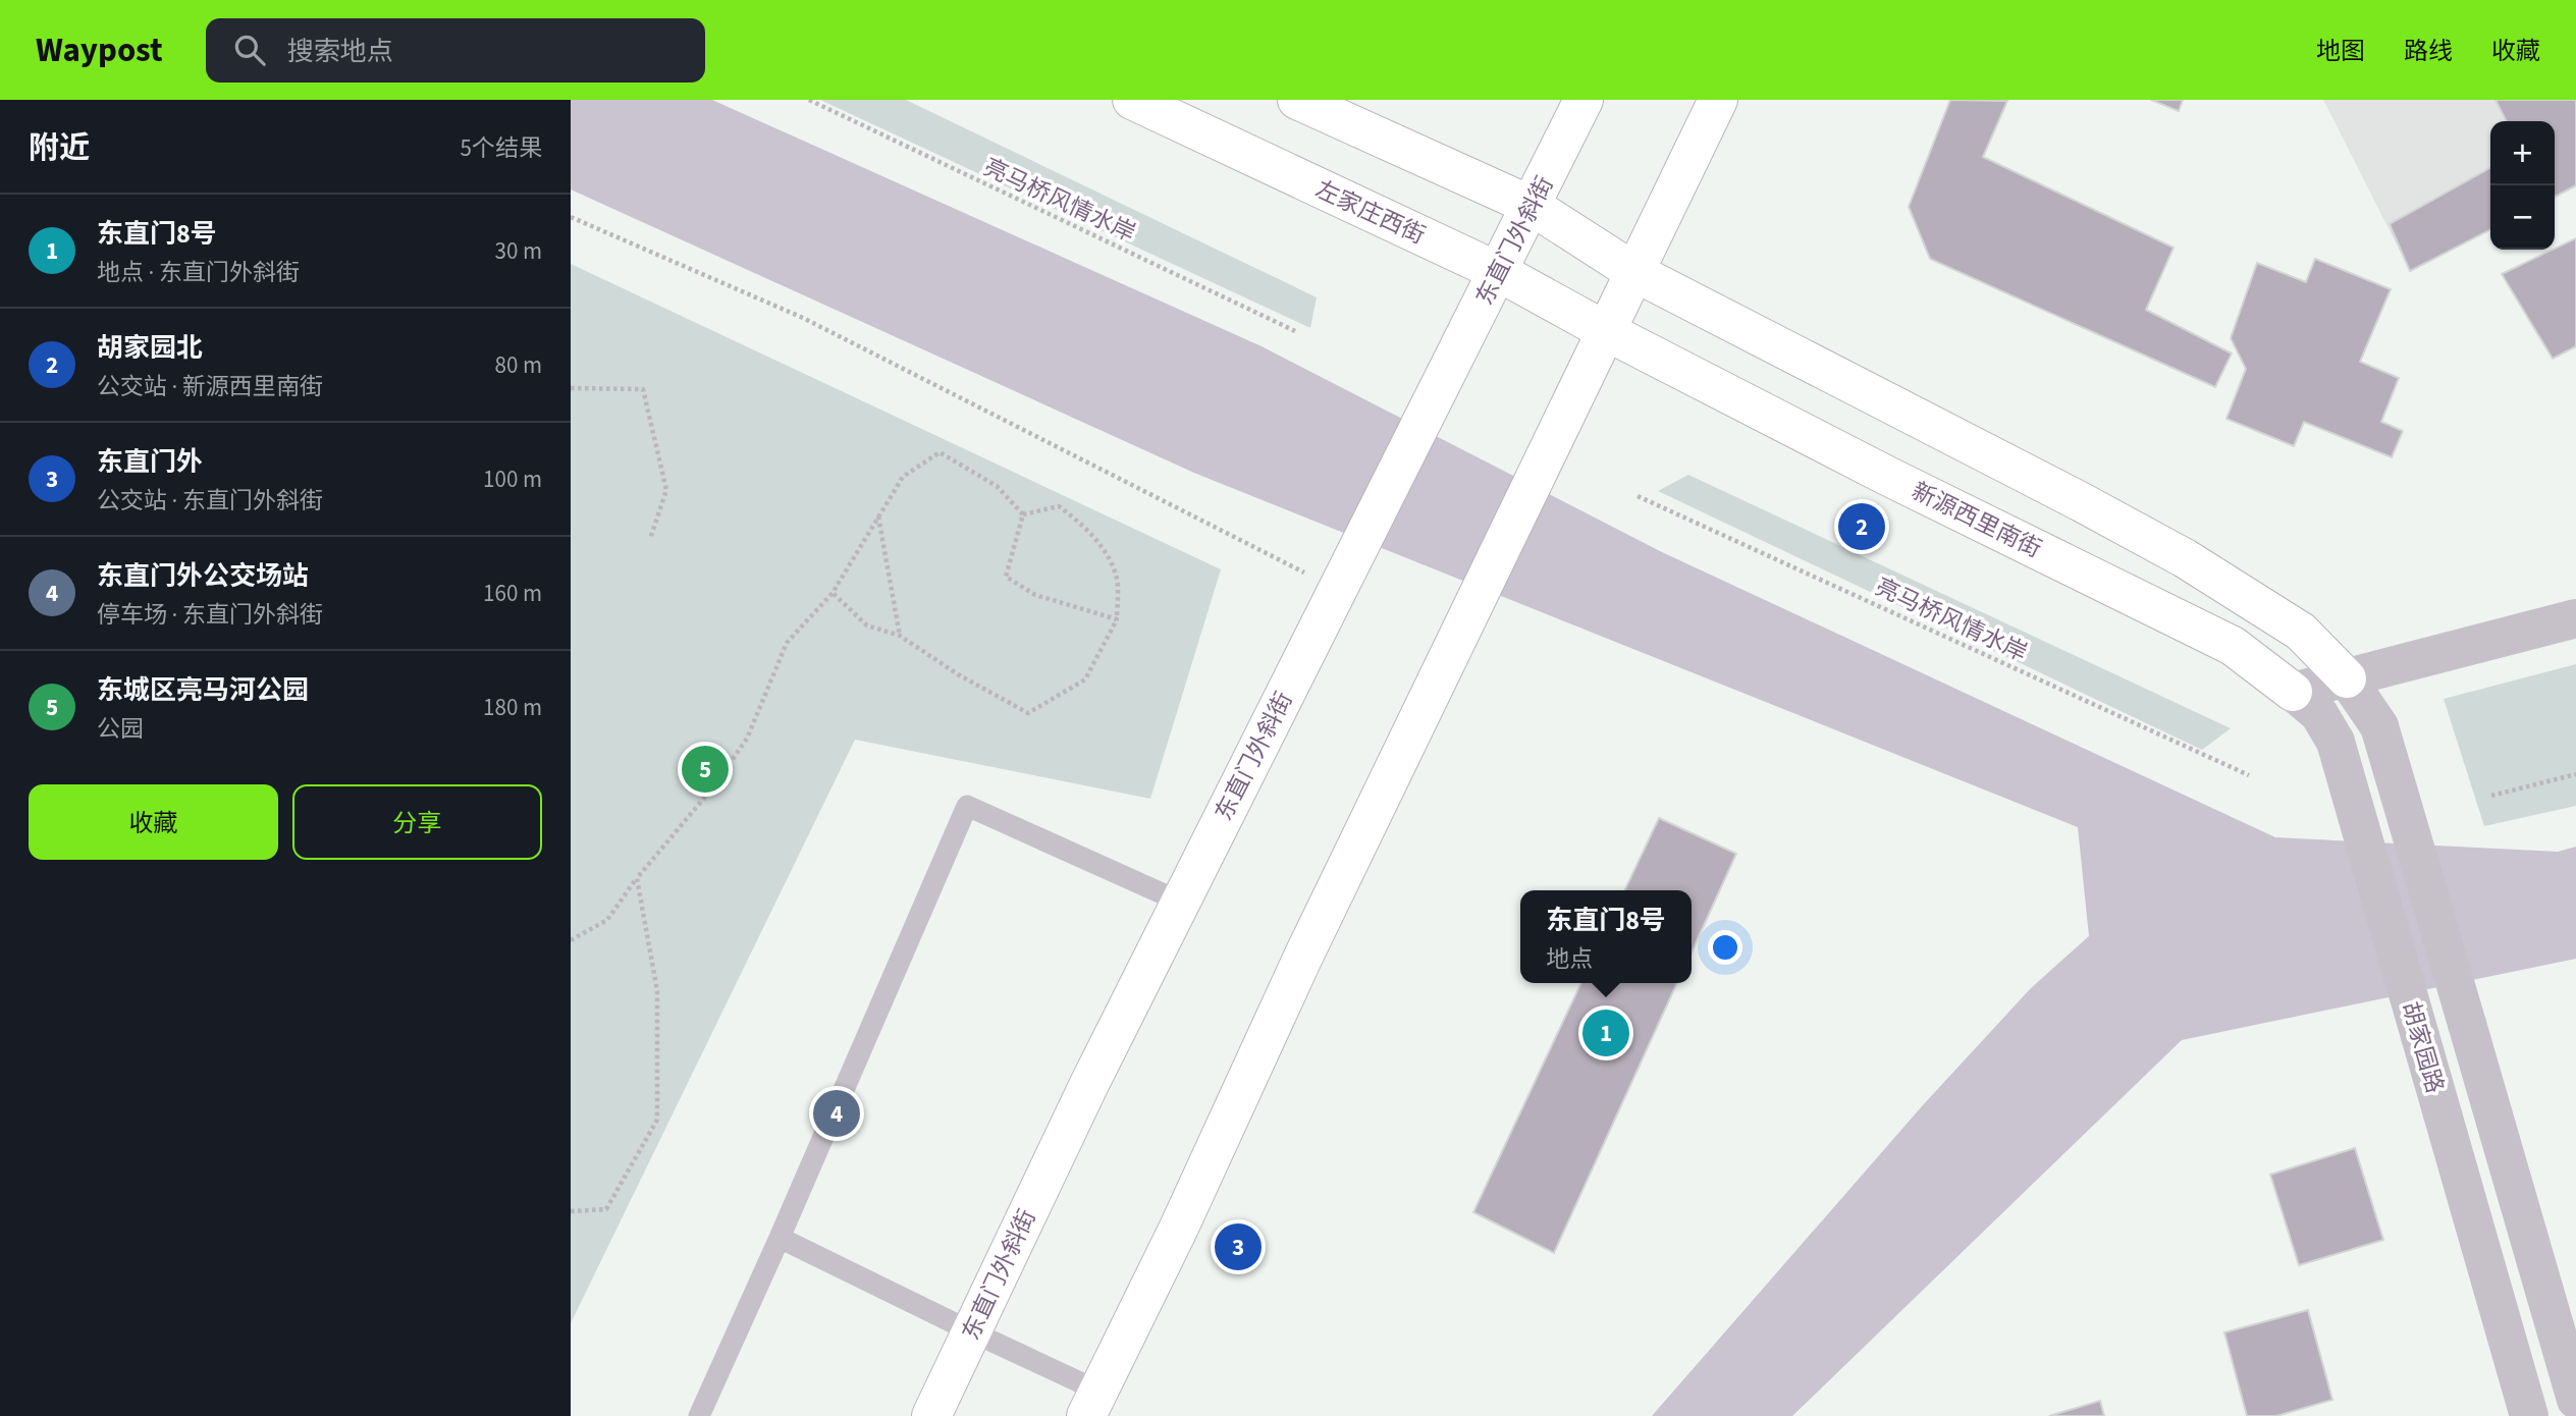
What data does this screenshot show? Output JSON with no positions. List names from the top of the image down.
{
  "streets": {
    "main road": ["左家庄西街", "东直门外斜街", "新源西里南街"],
    "street": ["胡家园路"],
    "path": ["亮马桥风情水岸"]
  },
  "crossings": [
    ["左家庄西街", "东直门外斜街"],
    ["左家庄西街", "新源西里南街"],
    ["新源西里南街", "胡家园路"]
  ],
  "page": {
    "header": "Waypost",
    "search": "搜索地点",
    "nav": ["地图", "路线", "收藏"],
    "heading": ["附近", "5个结果"],
    "map_buttons": ["+", "−"],
    "list": [
      {
        "mark": "1",
        "name": "东直门8号",
        "note": "地点 · 东直门外斜街",
        "value": "30 m"
      },
      {
        "mark": "2",
        "name": "胡家园北",
        "note": "公交站 · 新源西里南街",
        "value": "80 m"
      },
      {
        "mark": "3",
        "name": "东直门外",
        "note": "公交站 · 东直门外斜街",
        "value": "100 m"
      },
      {
        "mark": "4",
        "name": "东直门外公交场站",
        "note": "停车场 · 东直门外斜街",
        "value": "160 m"
      },
      {
        "mark": "5",
        "name": "东城区亮马河公园",
        "note": "公园",
        "value": "180 m"
      }
    ],
    "pins": [
      "2",
      "5",
      "1",
      "4",
      "3"
    ],
    "buttons": ["收藏", "分享"],
    "popup": ["东直门8号", "地点"]
  }
}
